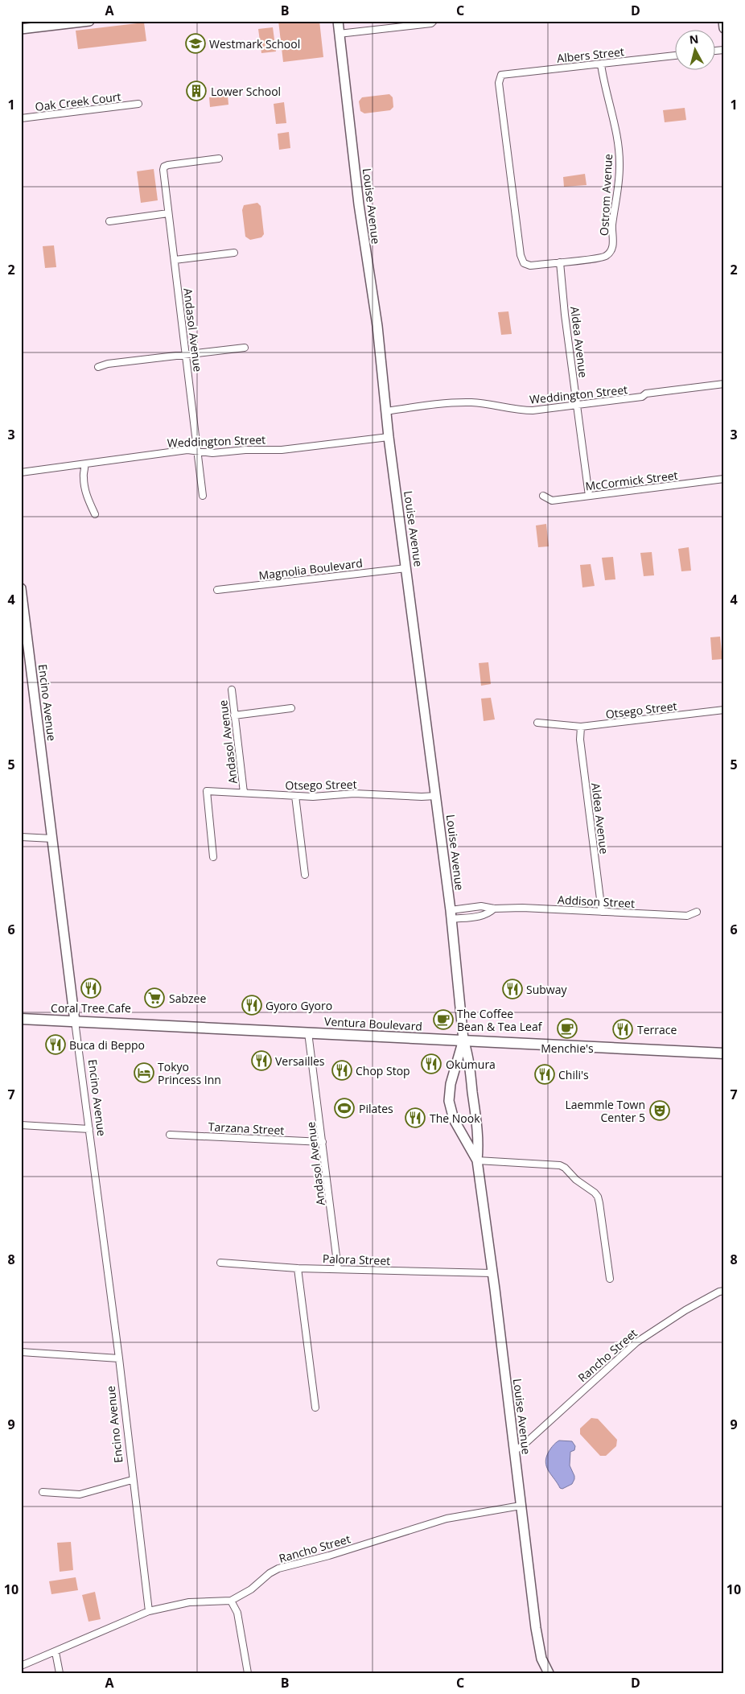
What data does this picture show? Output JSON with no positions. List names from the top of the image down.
{
  "streets": {
    "main road": ["Ventura Boulevard"],
    "street": [
      "Albers Street",
      "Oak Creek Court",
      "Ostrom Avenue",
      "Louise Avenue",
      "Andasol Avenue",
      "Aldea Avenue",
      "Weddington Street",
      "McCormick Street",
      "Magnolia Boulevard",
      "Encino Avenue",
      "Otsego Street",
      "Addison Street",
      "Tarzana Street",
      "Palora Street",
      "Rancho Street"
    ]
  },
  "crossings": [
    ["Albers Street", "Ostrom Avenue"],
    ["Albers Street", "Aldea Avenue"],
    ["Ostrom Avenue", "Aldea Avenue"],
    ["Louise Avenue", "Weddington Street"],
    ["Louise Avenue", "Magnolia Boulevard"],
    ["Louise Avenue", "Otsego Street"],
    ["Louise Avenue", "Addison Street"],
    ["Louise Avenue", "Ventura Boulevard"],
    ["Louise Avenue", "Palora Street"],
    ["Louise Avenue", "Rancho Street"],
    ["Andasol Avenue", "Weddington Street"],
    ["Andasol Avenue", "Otsego Street"],
    ["Andasol Avenue", "Ventura Boulevard"],
    ["Andasol Avenue", "Tarzana Street"],
    ["Andasol Avenue", "Palora Street"],
    ["Aldea Avenue", "Weddington Street"],
    ["Aldea Avenue", "McCormick Street"],
    ["Aldea Avenue", "Otsego Street"],
    ["Aldea Avenue", "Addison Street"],
    ["Encino Avenue", "Ventura Boulevard"],
    ["Encino Avenue", "Rancho Street"]
  ],
  "places": {
    "school or university": ["Westmark School"],
    "building": ["Lower School"],
    "restaurant": [
      "Coral Tree Cafe",
      "Subway",
      "Gyoro Gyoro",
      "Terrace",
      "Buca di Beppo",
      "Versailles",
      "Okumura",
      "Chop Stop",
      "Chili's",
      "The Nook"
    ],
    "supermarket": ["Sabzee"],
    "cafe": ["The Coffee Bean & Tea Leaf", "Menchie's"],
    "hotel": ["Tokyo Princess Inn"],
    "sports": ["Pilates"],
    "theatre": ["Laemmle Town Center 5"]
  },
  "north": "top",
  "grid": {
    "columns": [
      "A",
      "B",
      "C",
      "D"
    ],
    "rows": [
      "1",
      "2",
      "3",
      "4",
      "5",
      "6",
      "7",
      "8",
      "9",
      "10"
    ]
  }
}
